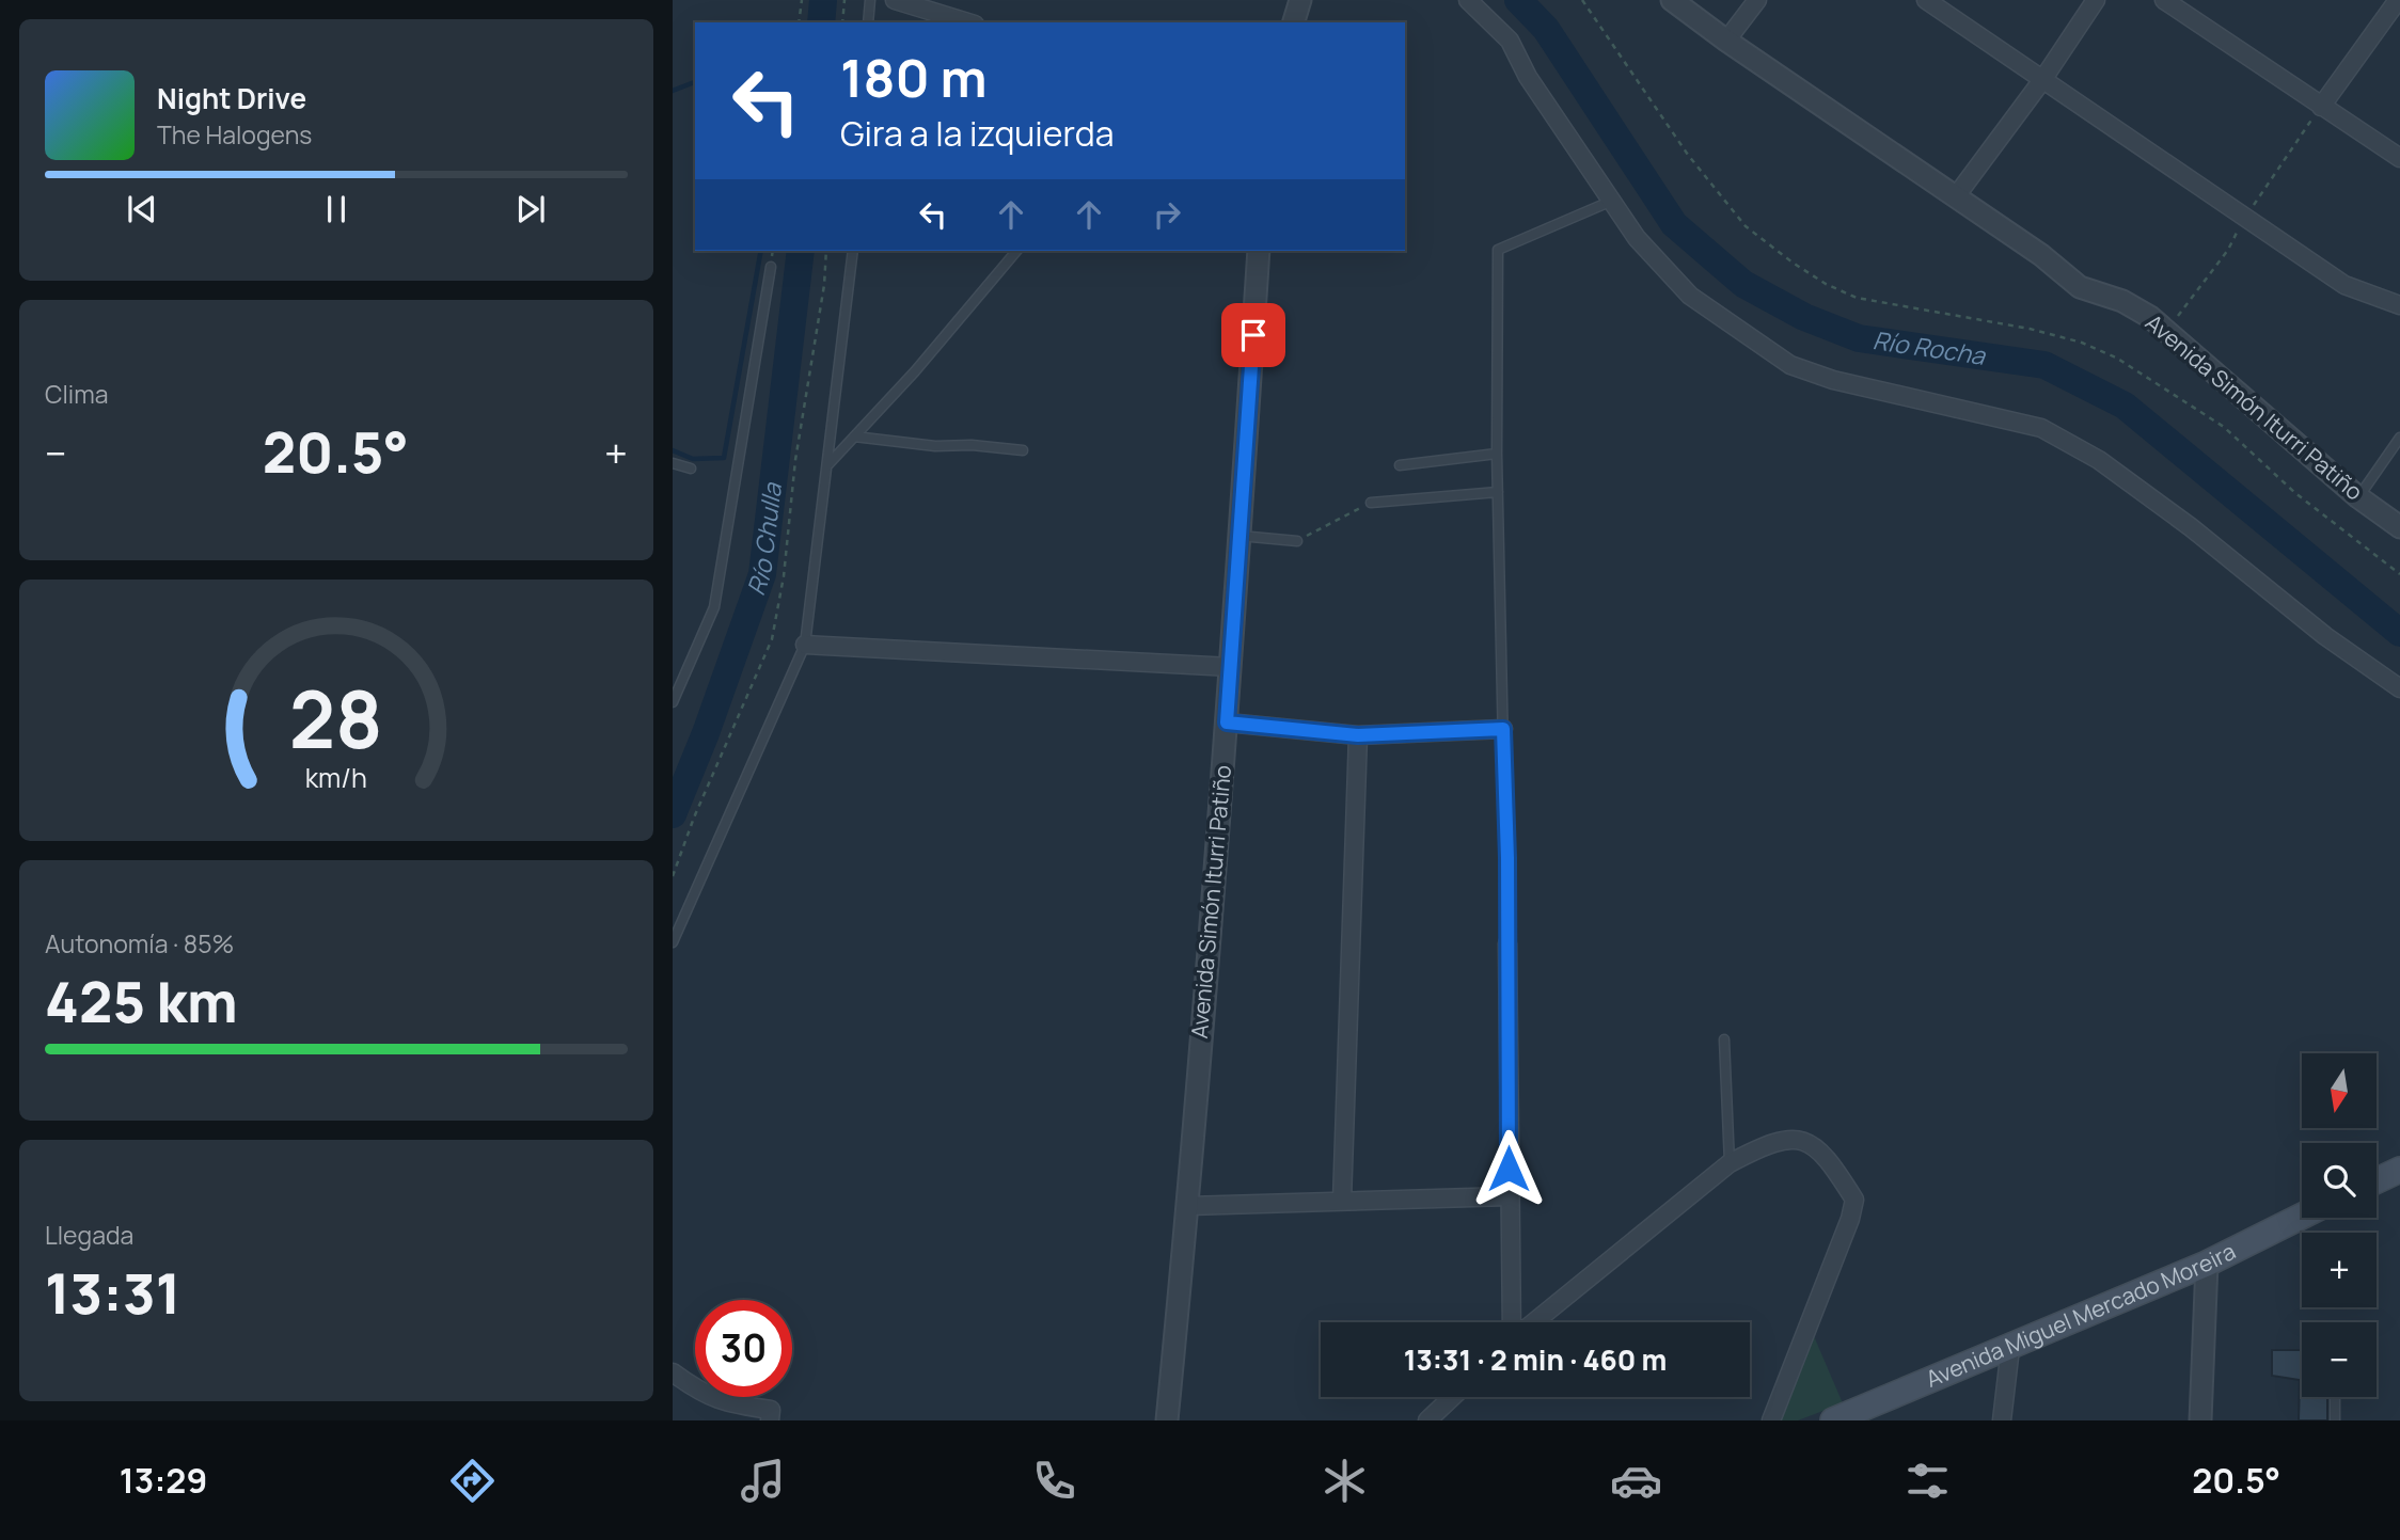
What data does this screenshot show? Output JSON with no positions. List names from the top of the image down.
{
  "streets": {
    "main road": ["Avenida Miguel Mercado Moreira"],
    "street": ["Avenida Simón Iturri Patiño"]
  },
  "water": ["Río Rocha", "Río Chulla"],
  "north": "bottom",
  "page": {
    "turn": ["180 m", "Gira a la izquierda"],
    "song": ["Night Drive", "The Halogens"],
    "tile": [
      "Clima",
      ["Autonomía · 85%", "425 km"],
      ["Llegada", "13:31"]
    ],
    "heat": ["−", "20.5°", "+"],
    "map_buttons": ["+", "−"],
    "limit": "30",
    "trip": "13:31 · 2 min · 460 m",
    "tabs": ["13:29", "20.5°"],
    "gauge": ["28", "km/h"]
  }
}
